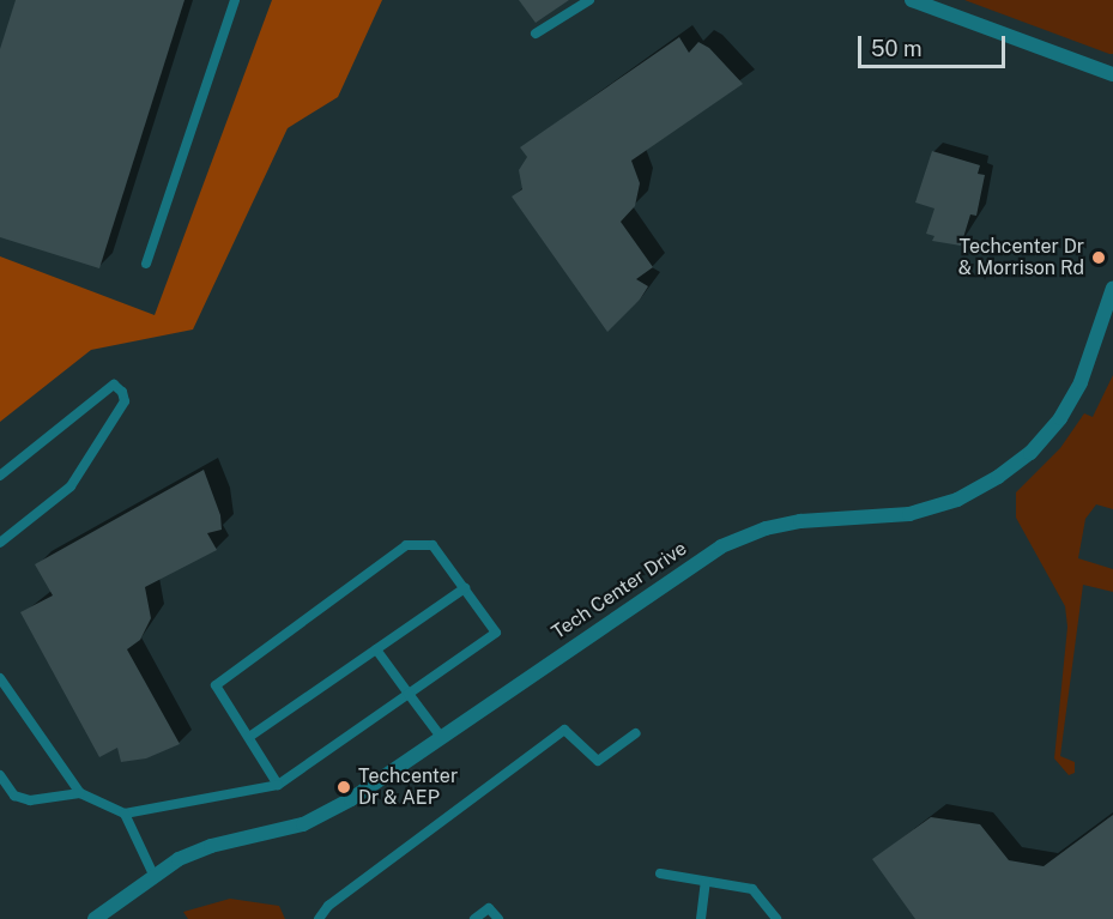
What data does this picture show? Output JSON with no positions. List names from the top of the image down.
{
  "streets": {
    "street": ["Tech Center Drive"]
  },
  "places": ["Techcenter Dr & Morrison Rd", "Techcenter Dr & AEP"],
  "scale_bar": "50 m"
}
